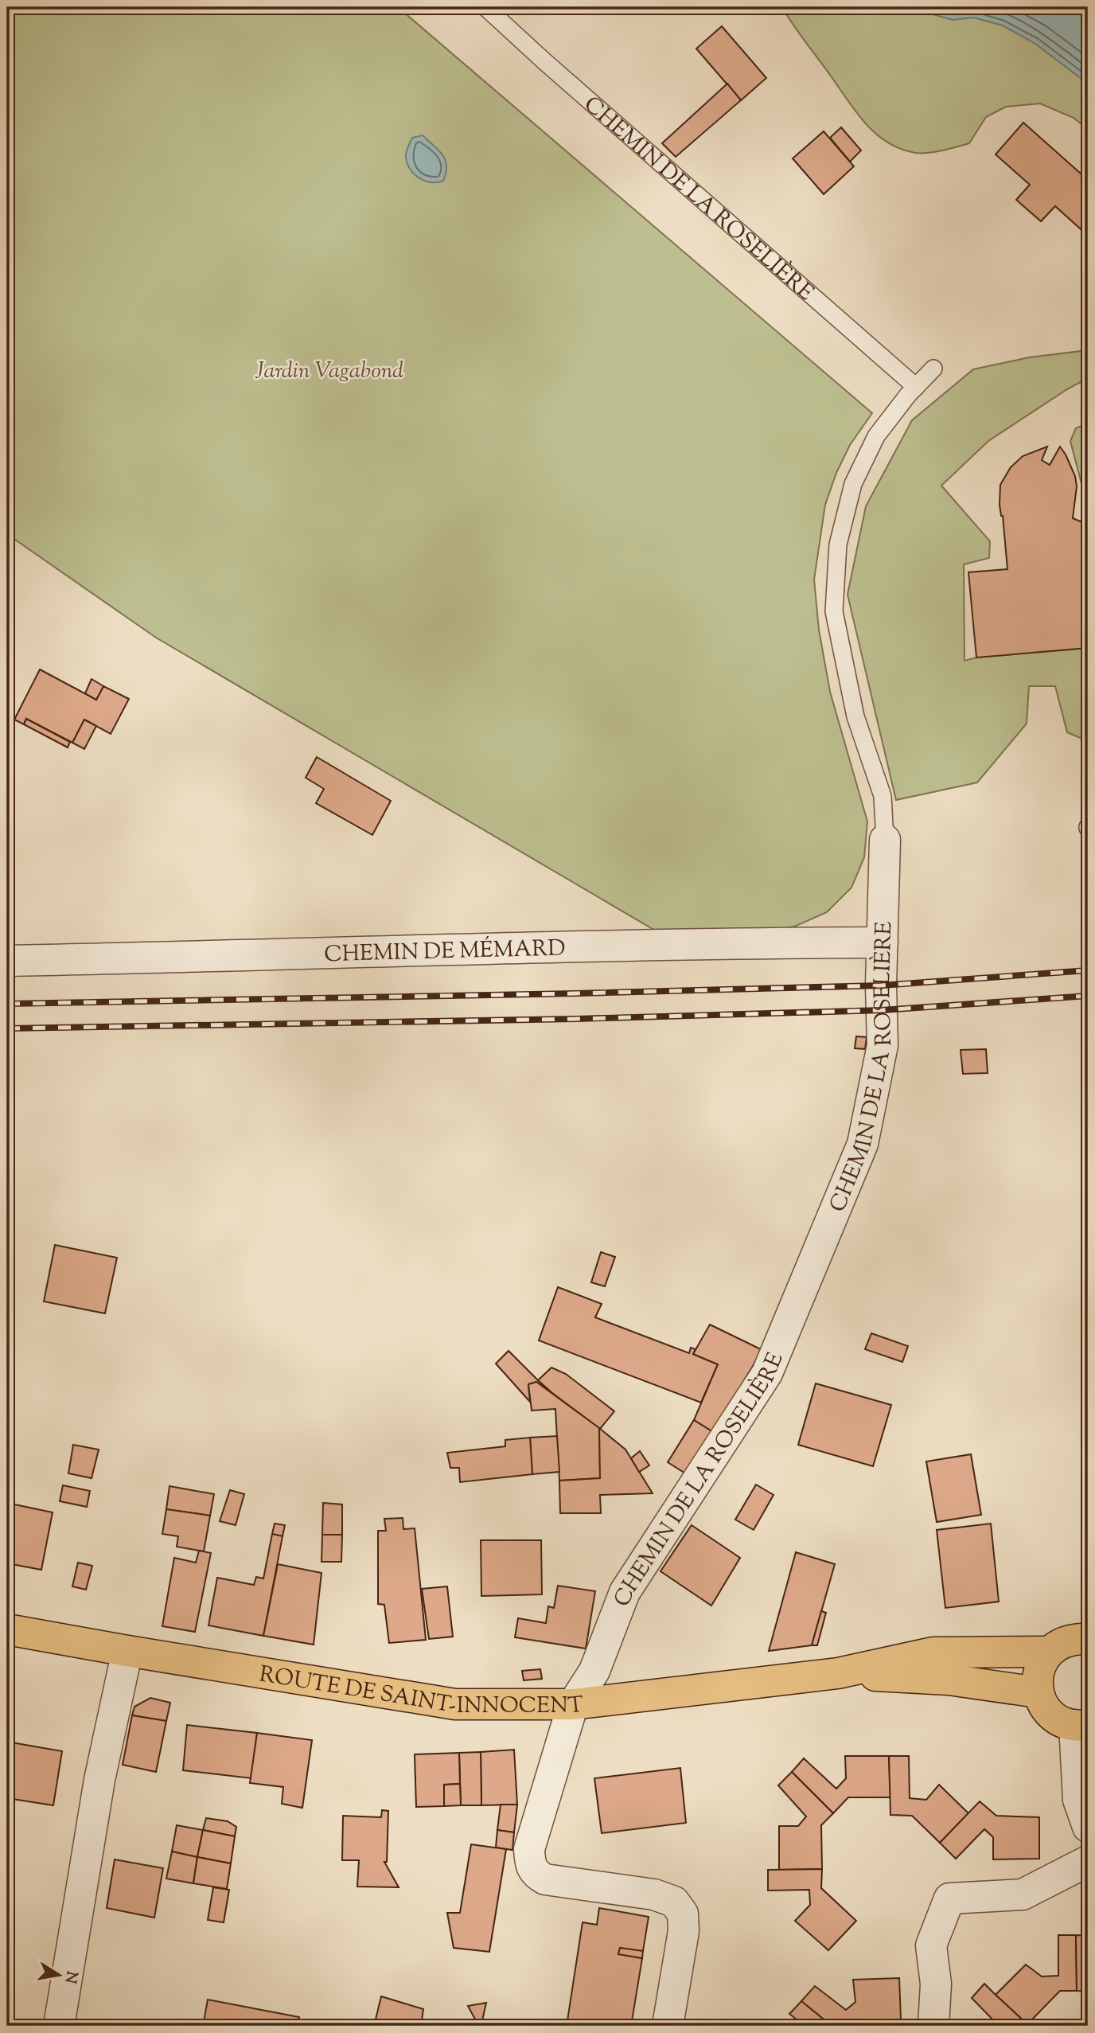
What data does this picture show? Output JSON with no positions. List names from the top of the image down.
{
  "streets": {
    "main road": ["ROUTE DE SAINT-INNOCENT"],
    "street": ["CHEMIN DE LA ROSELIÈRE", "CHEMIN DE MÉMARD"]
  },
  "crossings": [
    ["CHEMIN DE LA ROSELIÈRE", "CHEMIN DE MÉMARD"],
    ["CHEMIN DE LA ROSELIÈRE", "ROUTE DE SAINT-INNOCENT"]
  ],
  "parks": ["Jardin Vagabond"],
  "north": "right"
}
